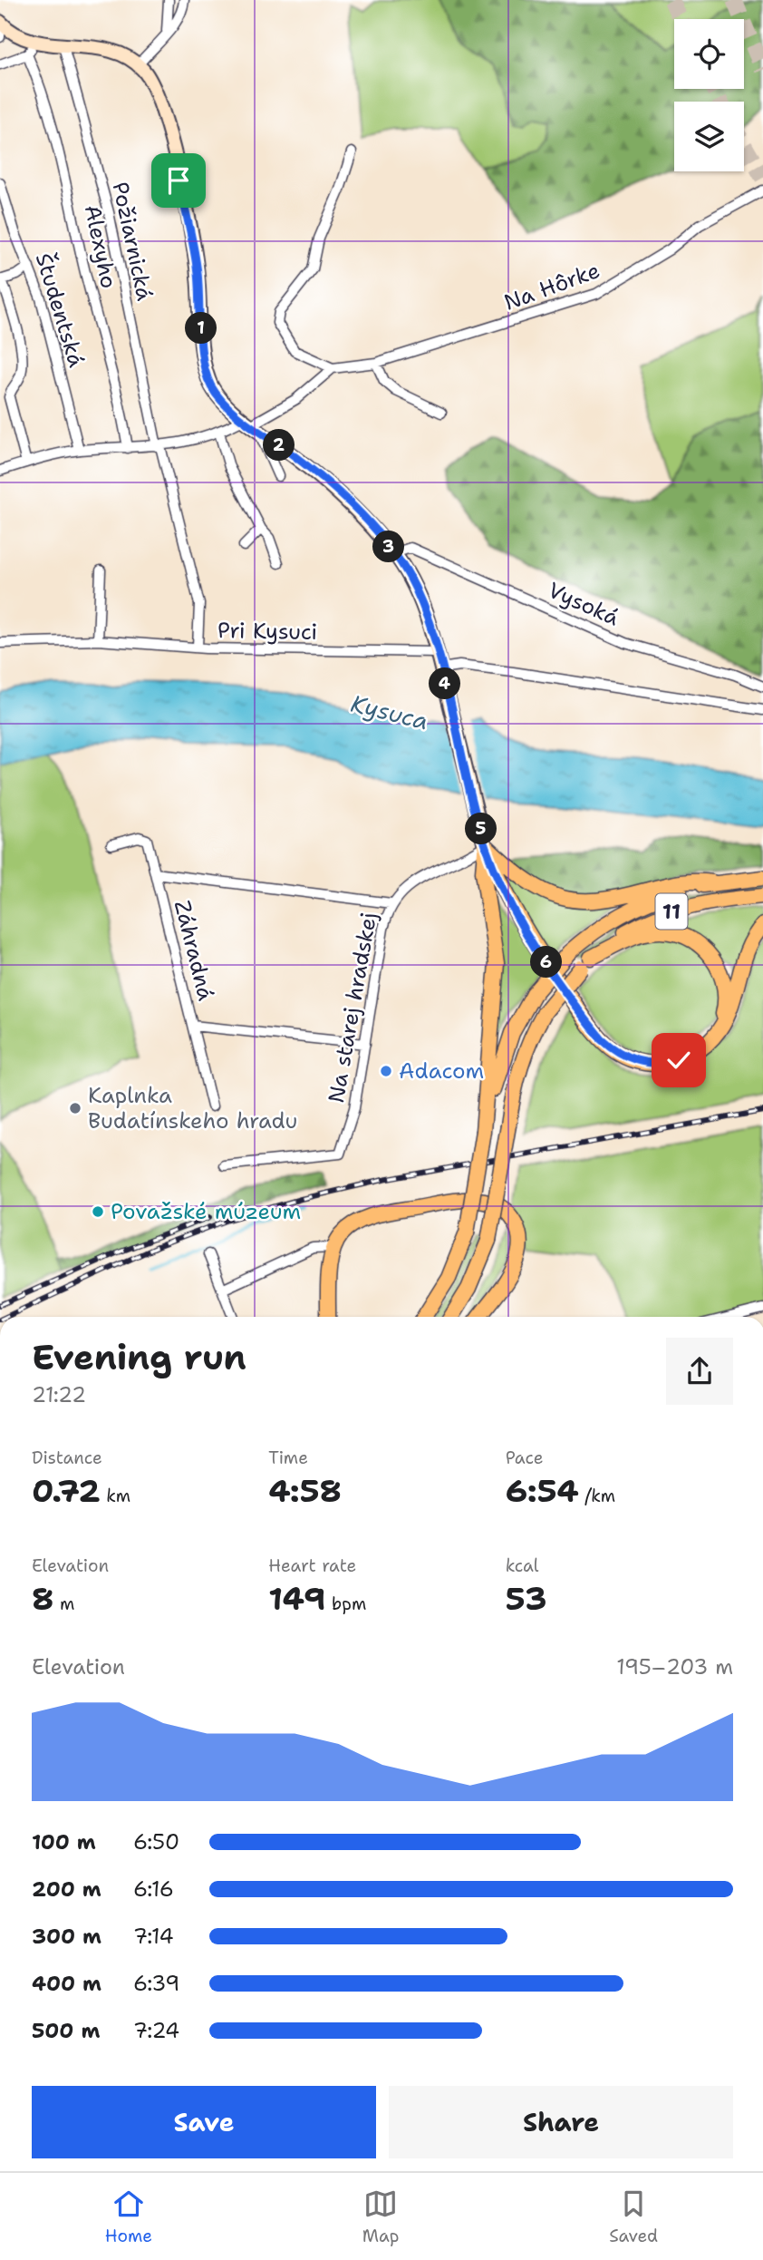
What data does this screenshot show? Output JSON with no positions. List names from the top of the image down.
{
  "streets": {
    "main road": ["11"],
    "street": [
      "Požiarnická",
      "Alexyho",
      "Na Hôrke",
      "Študentská",
      "Vysoká",
      "Pri Kysuci",
      "Záhradná",
      "Na starej hradskej"
    ]
  },
  "crossings": [
    ["Požiarnická", "Pri Kysuci"]
  ],
  "water": ["Kysuca"],
  "places": ["Adacom", "Kaplnka Budatínskeho hradu", "Považské múzeum"],
  "page": {
    "pins": [
      "1",
      "2",
      "3",
      "4",
      "5",
      "6"
    ],
    "heading": ["Evening run", "21:22"],
    "stats": [
      ["Distance", "0.72 km"],
      ["Time", "4:58"],
      ["Pace", "6:54 /km"],
      ["Elevation", "8 m"],
      ["Heart rate", "149 bpm"],
      ["kcal", "53"]
    ],
    "chart": ["Elevation", "195–203 m"],
    "list": [
      {
        "name": "100 m",
        "note": "6:50"
      },
      {
        "name": "200 m",
        "note": "6:16"
      },
      {
        "name": "300 m",
        "note": "7:14"
      },
      {
        "name": "400 m",
        "note": "6:39"
      },
      {
        "name": "500 m",
        "note": "7:24"
      }
    ],
    "buttons": ["Save", "Share"],
    "tabs": ["Home", "Map", "Saved"]
  }
}
